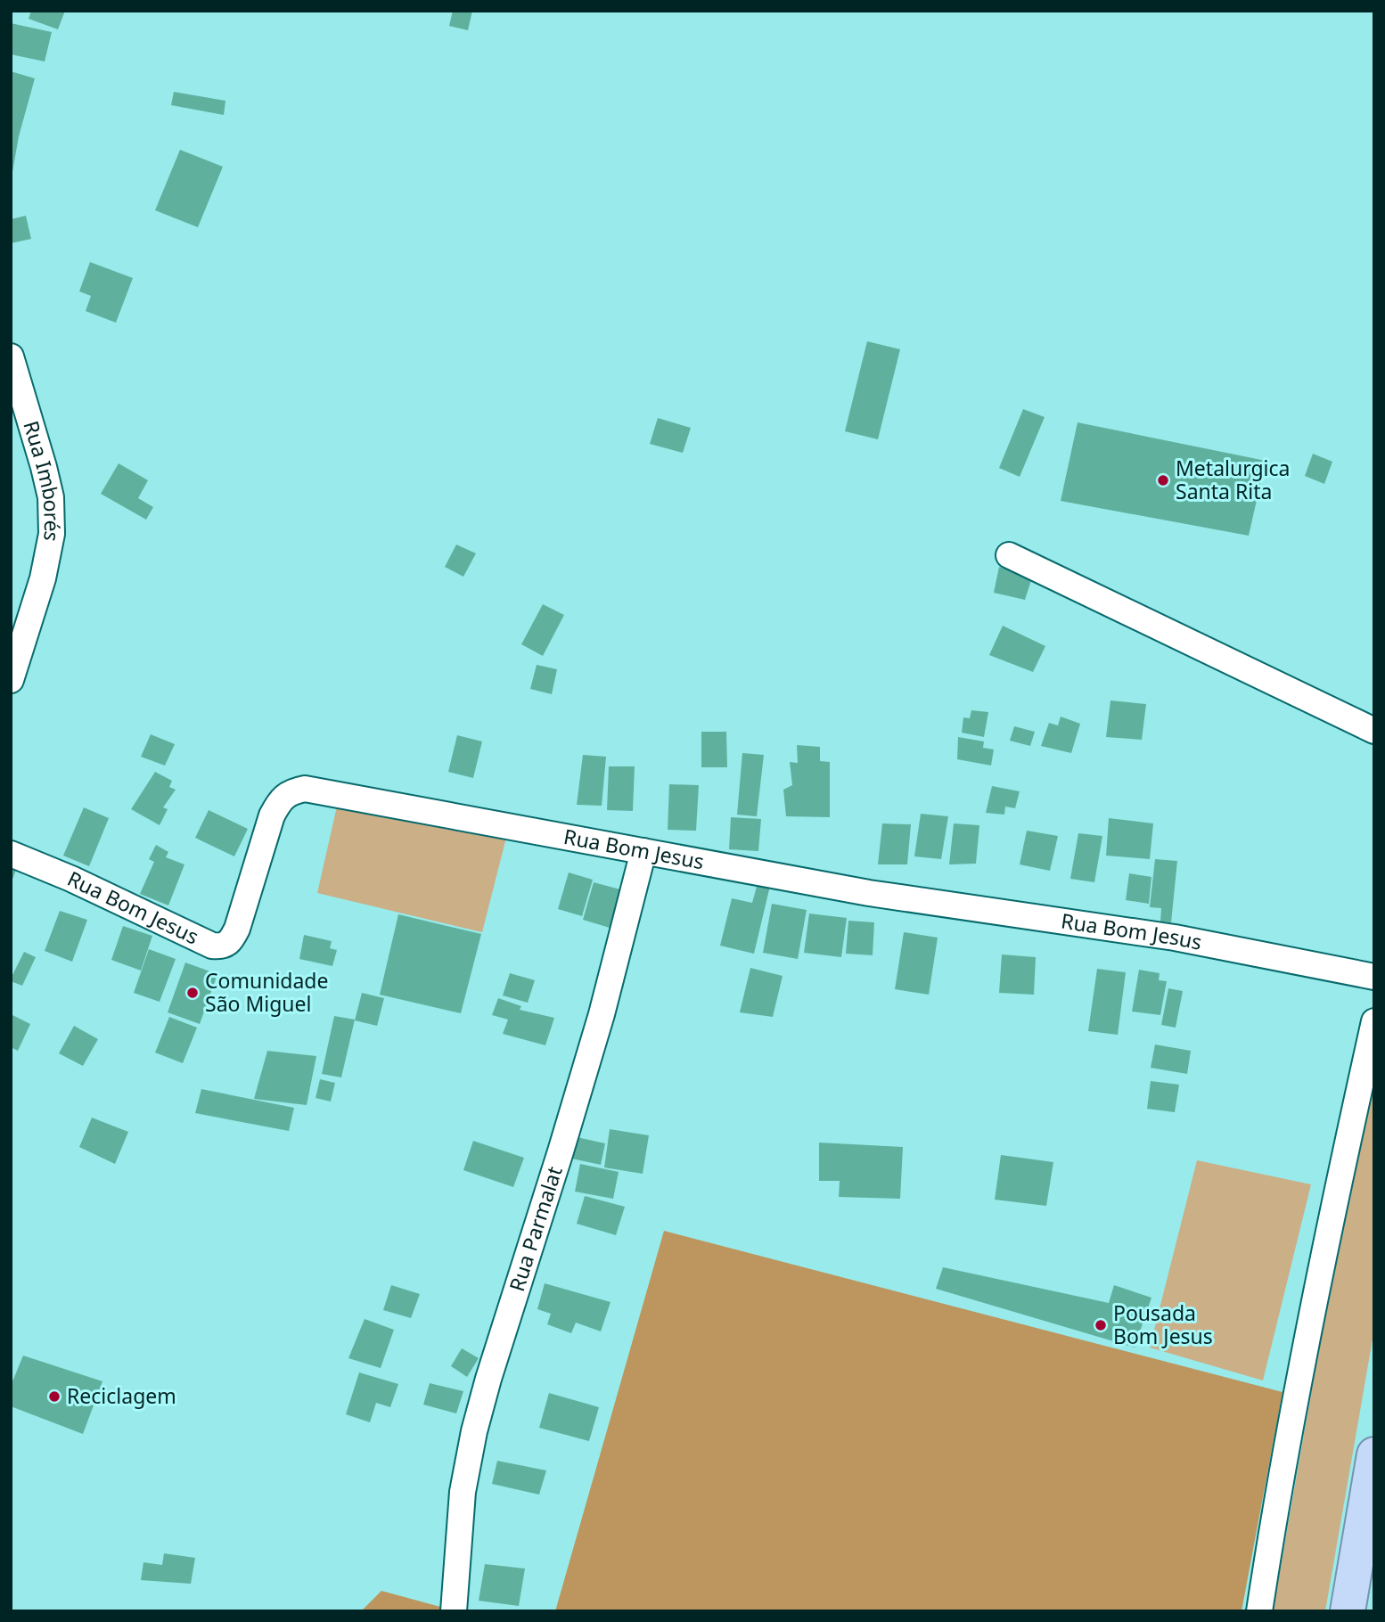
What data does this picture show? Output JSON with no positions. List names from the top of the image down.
{
  "streets": {
    "street": ["Rua Imborés", "Rua Bom Jesus", "Rua Parmalat"]
  },
  "crossings": [
    ["Rua Bom Jesus", "Rua Parmalat"]
  ],
  "places": [
    "Metalurgica Santa Rita",
    "Comunidade São Miguel",
    "Pousada Bom Jesus",
    "Reciclagem"
  ]
}
